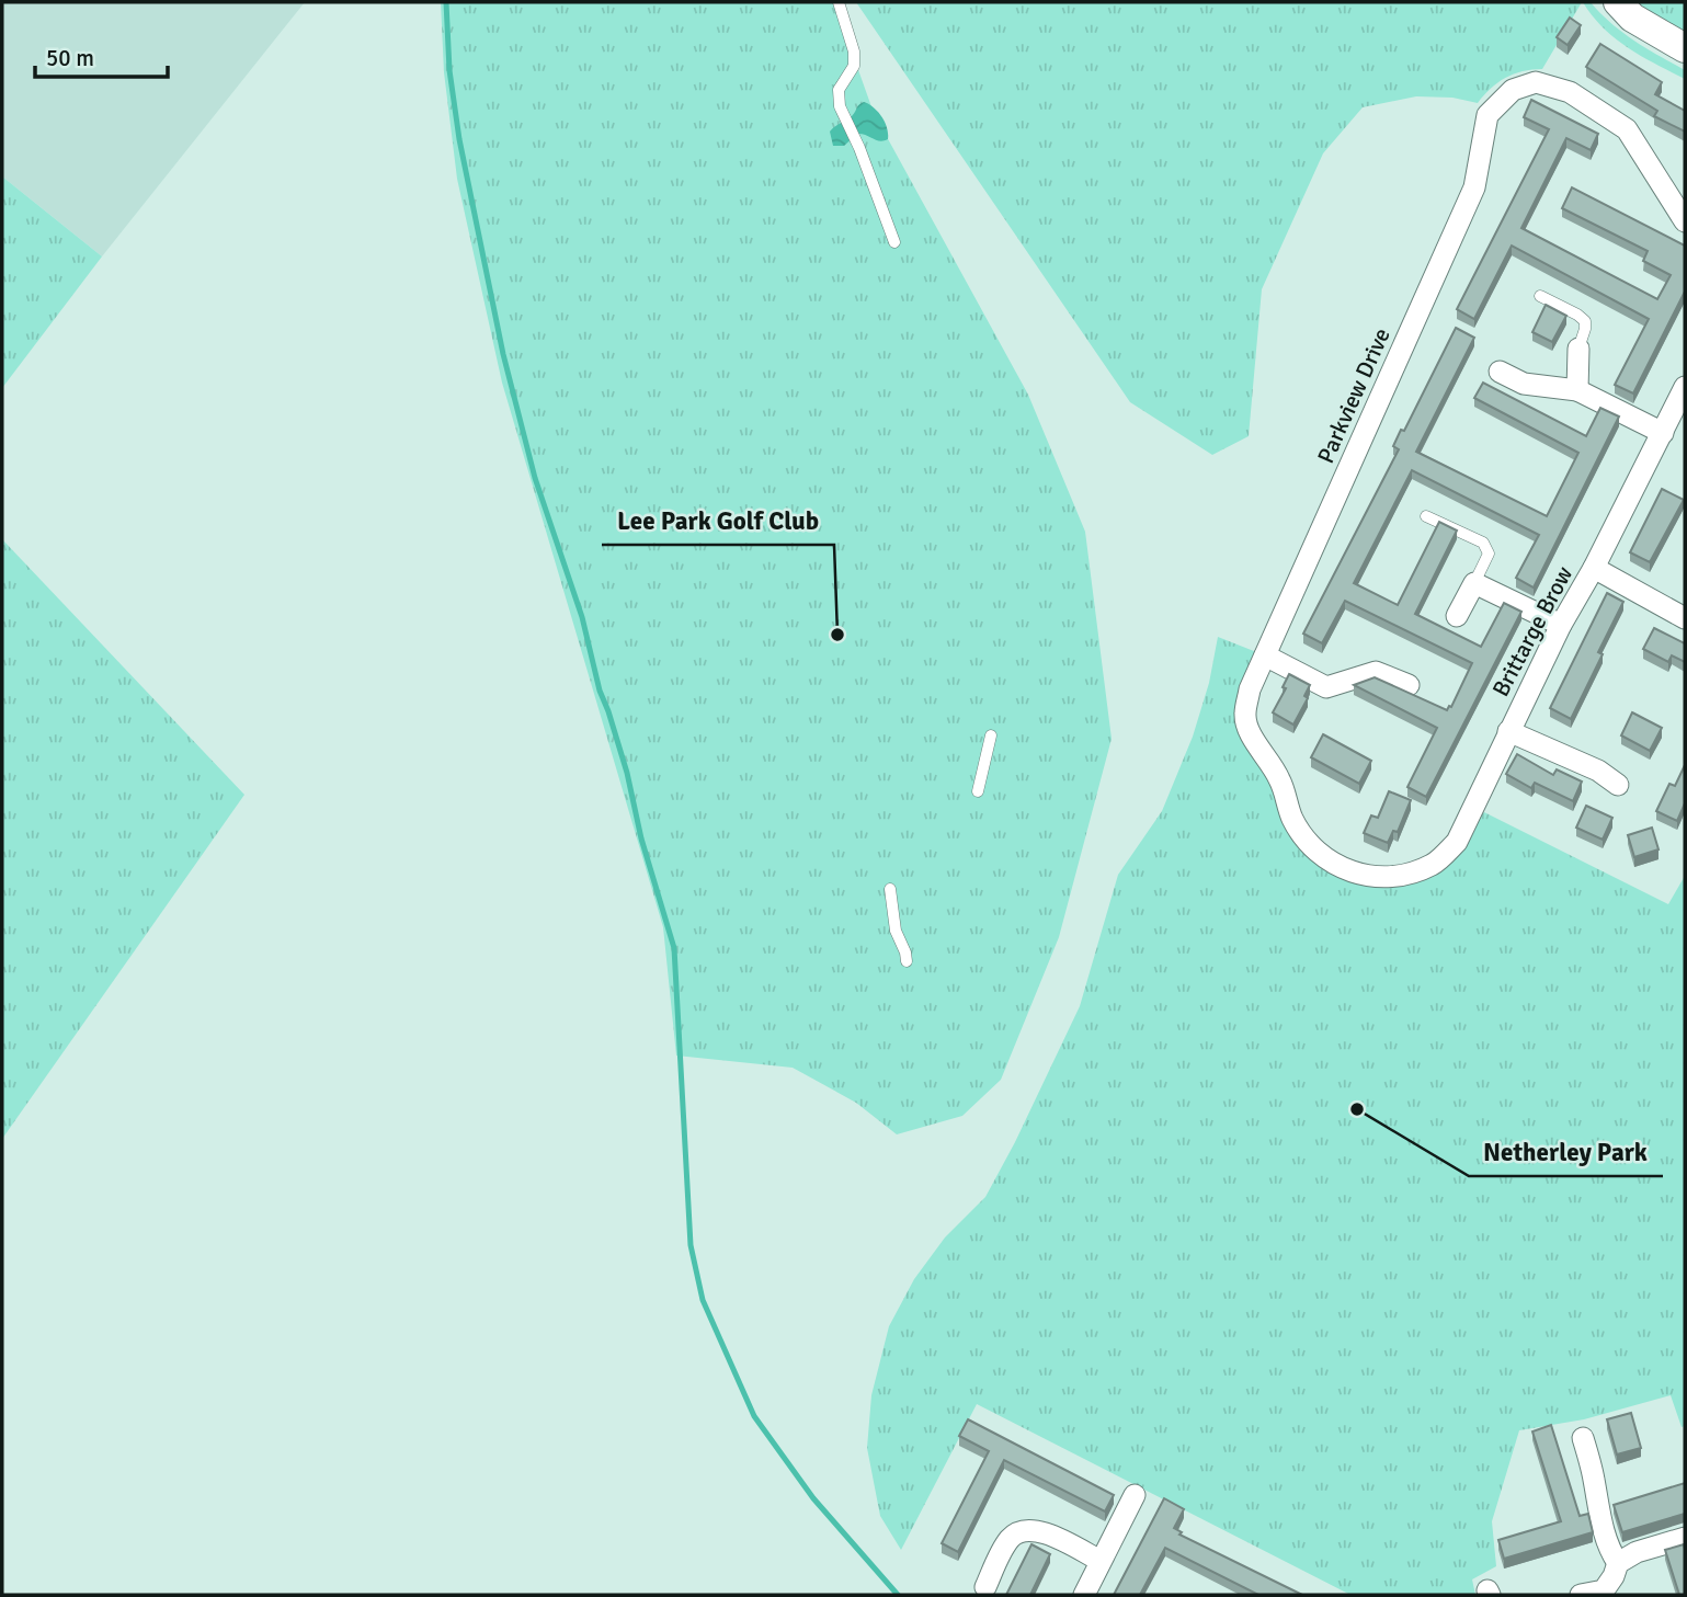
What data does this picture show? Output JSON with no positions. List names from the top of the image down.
{
  "streets": {
    "street": ["Parkview Drive", "Brittarge Brow"]
  },
  "crossings": [
    ["Parkview Drive", "Brittarge Brow"]
  ],
  "places": ["Lee Park Golf Club", "Netherley Park"],
  "scale_bar": "50 m"
}
